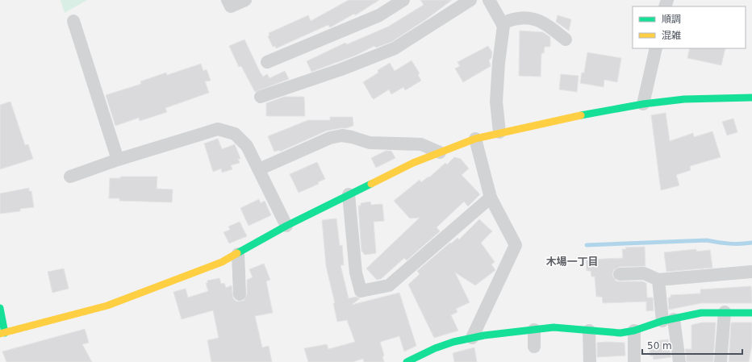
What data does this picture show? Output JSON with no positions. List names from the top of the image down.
{
  "districts": ["木場一丁目"],
  "legend": ["順調", "混雑"],
  "scale_bar": "50 m"
}
